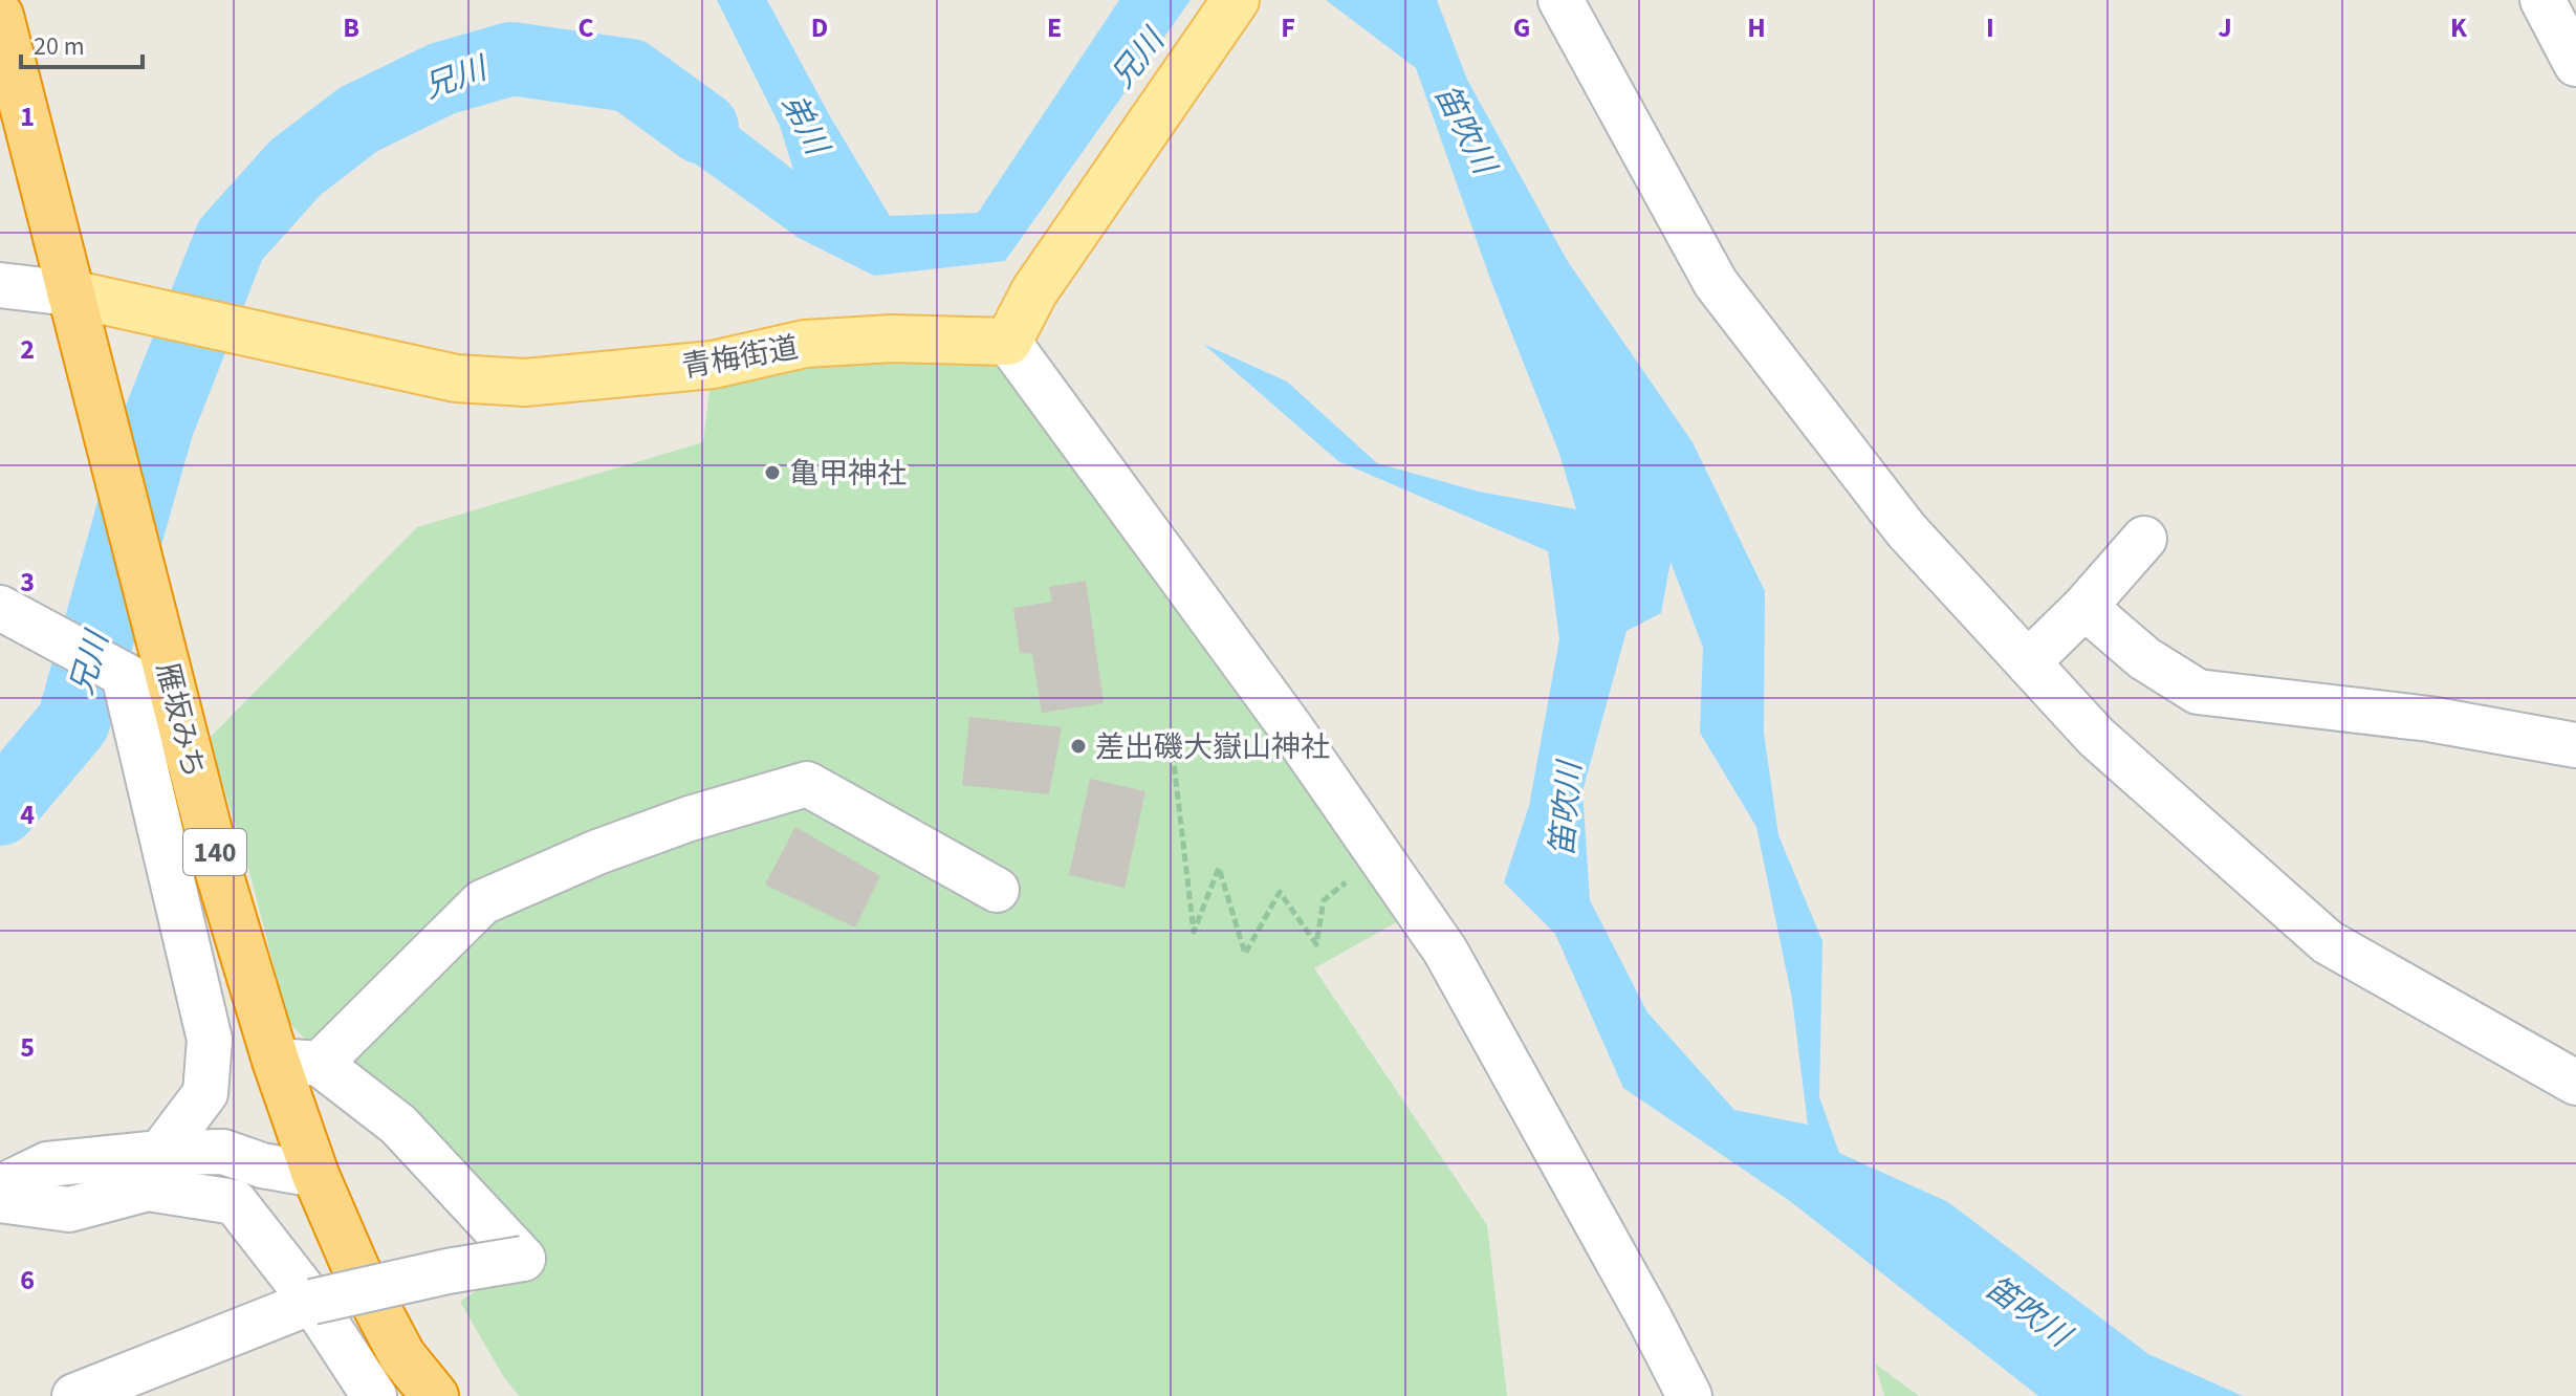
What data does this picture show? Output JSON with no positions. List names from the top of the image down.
{
  "streets": {
    "highway": ["雁坂みち", "140"],
    "main road": ["青梅街道"]
  },
  "crossings": [
    ["青梅街道", "雁坂みち"]
  ],
  "water": ["兄川", "弟川", "笛吹川"],
  "places": ["亀甲神社", "差出磯大嶽山神社"],
  "scale_bar": "20 m",
  "grid": {
    "columns": [
      "B",
      "C",
      "D",
      "E",
      "F",
      "G",
      "H",
      "I",
      "J",
      "K"
    ],
    "rows": [
      "1",
      "2",
      "3",
      "4",
      "5",
      "6"
    ]
  }
}
